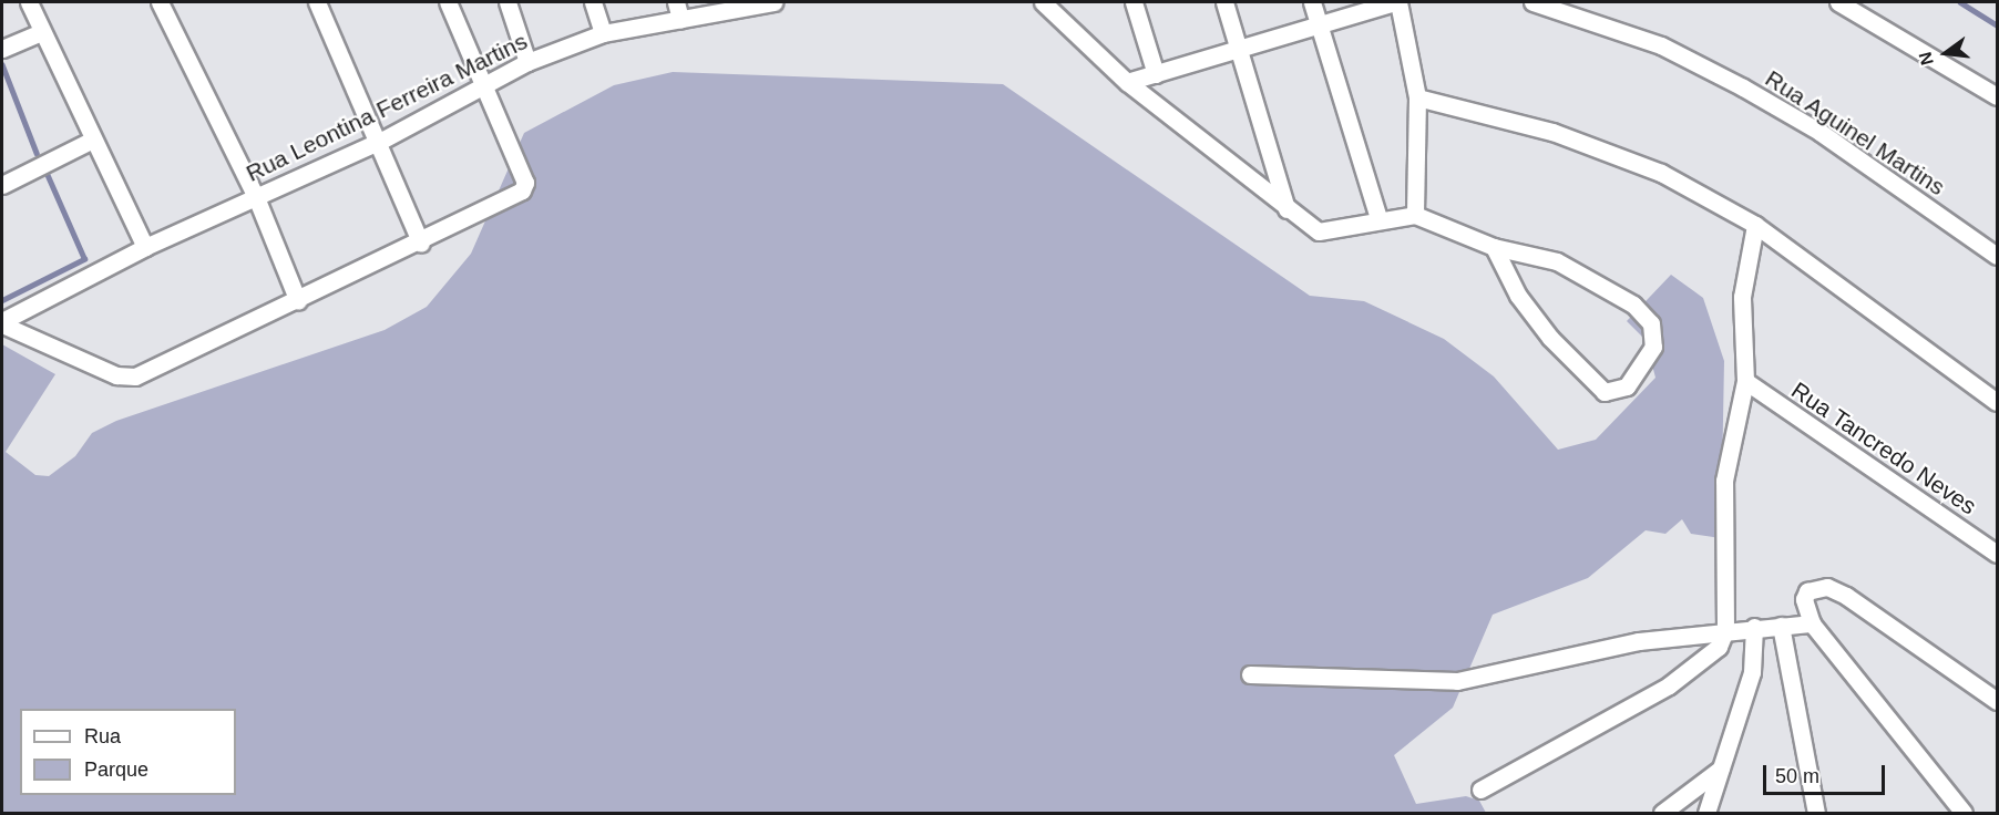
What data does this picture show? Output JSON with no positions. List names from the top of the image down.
{
  "streets": {
    "street": ["Rua Leontina Ferreira Martins", "Rua Aguinel Martins", "Rua Tancredo Neves"]
  },
  "legend": ["Rua", "Parque"],
  "scale_bar": "50 m",
  "north": "left"
}
